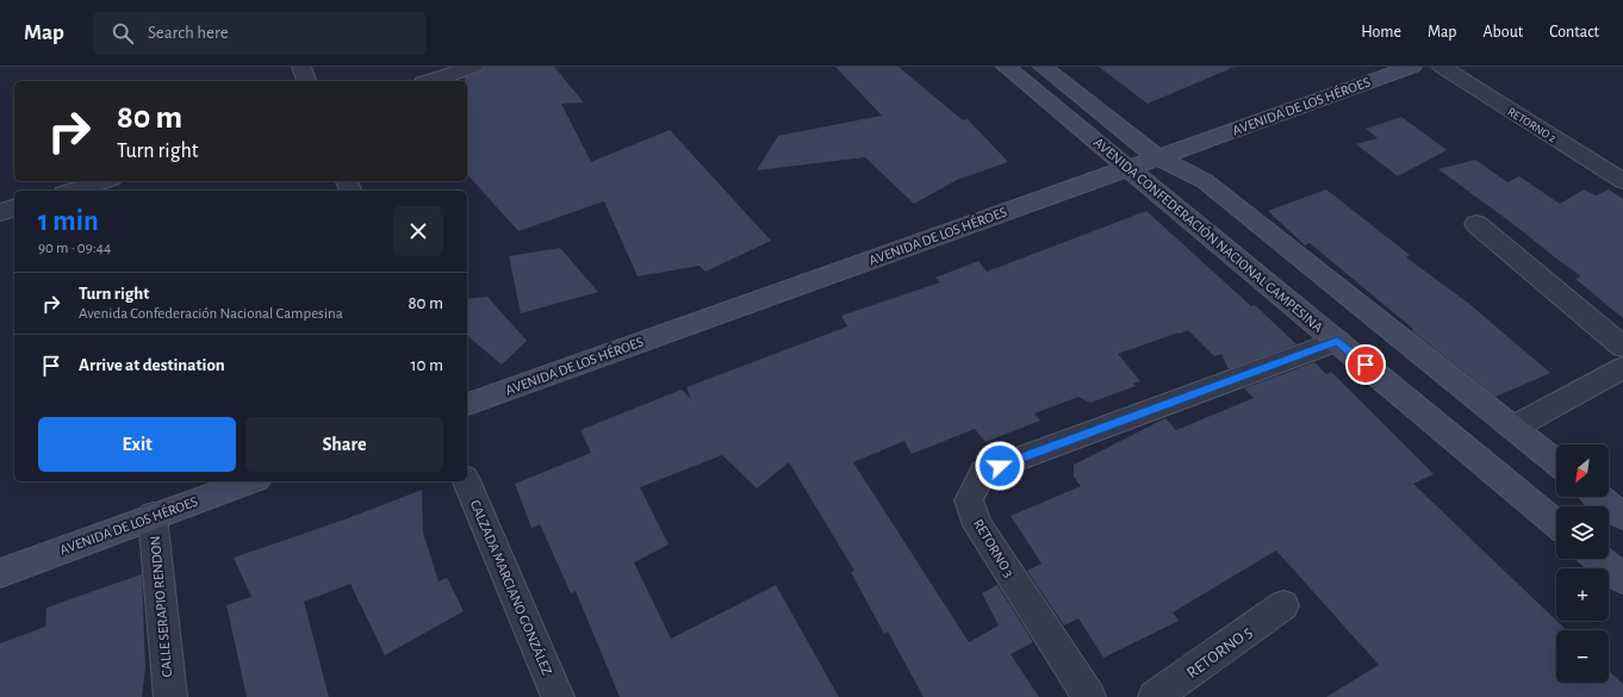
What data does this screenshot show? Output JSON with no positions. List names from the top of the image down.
{
  "streets": {
    "street": [
      "AVENIDA DE LOS HÉROES",
      "RETORNO 2",
      "AVENIDA CONFEDERACIÓN NACIONAL CAMPESINA",
      "RETORNO 3",
      "CALZADA MARCIANO GONZÁLEZ",
      "CALLE SERAPIO RENDON",
      "RETORNO 5"
    ]
  },
  "crossings": [
    ["AVENIDA DE LOS HÉROES", "AVENIDA CONFEDERACIÓN NACIONAL CAMPESINA"],
    ["AVENIDA DE LOS HÉROES", "CALLE SERAPIO RENDON"],
    ["AVENIDA CONFEDERACIÓN NACIONAL CAMPESINA", "RETORNO 3"]
  ],
  "north": "bottom left",
  "page": {
    "header": "Map",
    "search": "Search here",
    "nav": [
      "Home",
      "Map",
      "About",
      "Contact"
    ],
    "turn": ["80 m", "Turn right"],
    "heading": ["1 min", "90 m · 09:44"],
    "list": [
      {
        "name": "Turn right",
        "note": "Avenida Confederación Nacional Campesina",
        "value": "80 m"
      },
      {
        "name": "Arrive at destination",
        "value": "10 m"
      }
    ],
    "buttons": ["Exit", "Share"],
    "map_buttons": ["+", "−"]
  }
}
